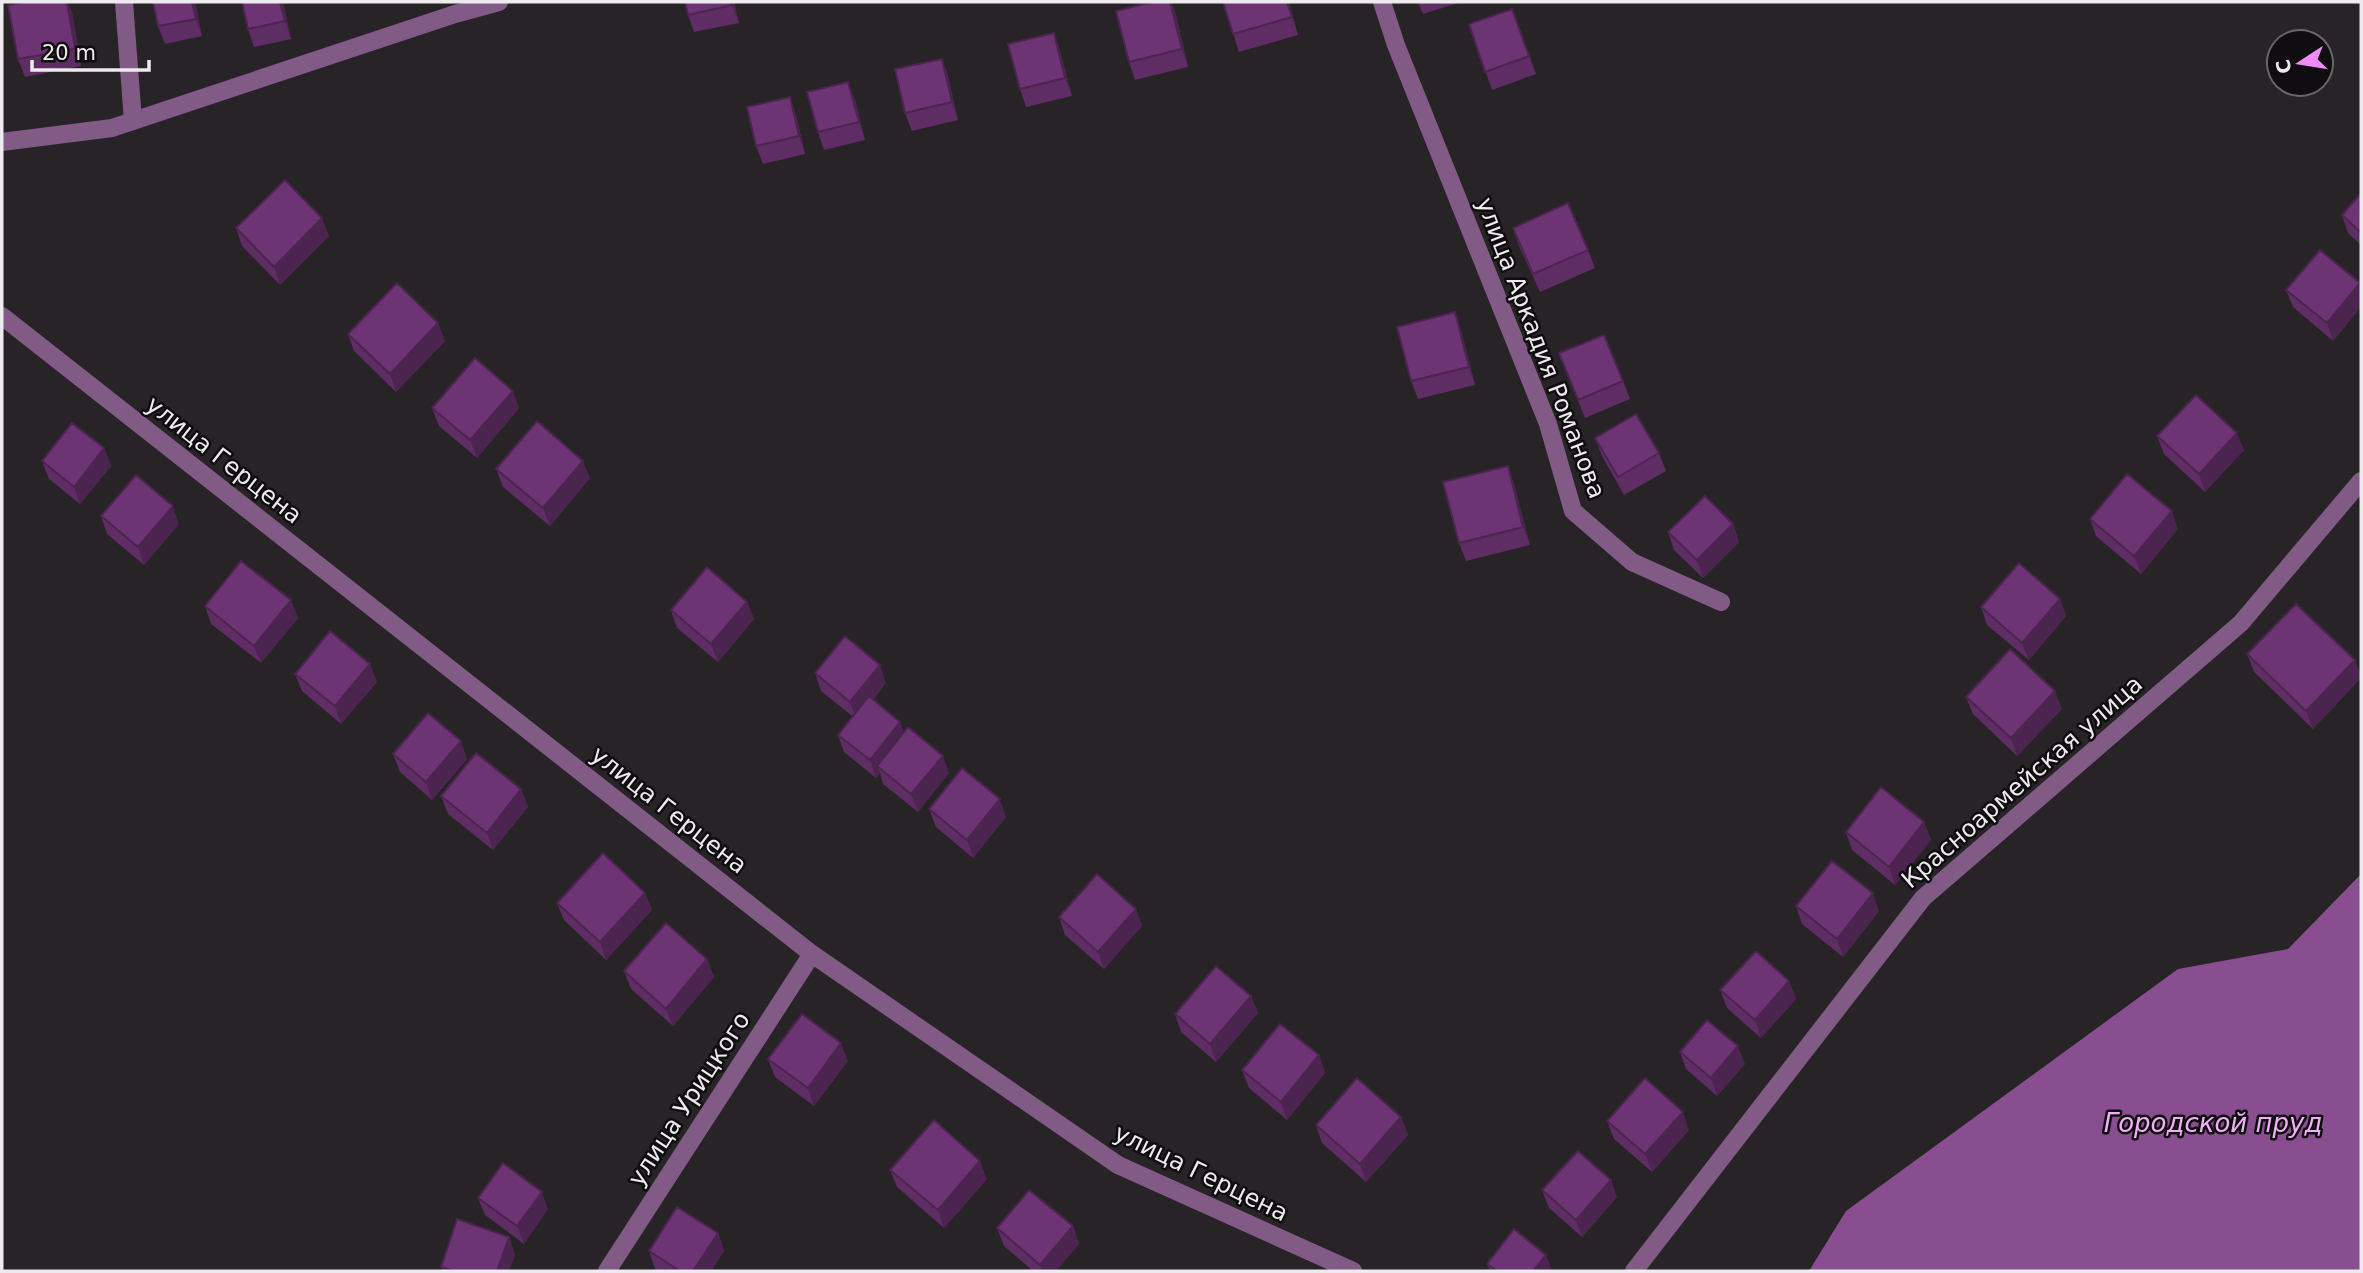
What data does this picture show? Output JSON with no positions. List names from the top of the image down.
{
  "streets": {
    "street": [
      "улица Аркадия Романова",
      "улица Герцена",
      "Красноармейская улица",
      "улица Урицкого"
    ]
  },
  "crossings": [
    ["улица Герцена", "улица Урицкого"]
  ],
  "water": ["Городской пруд"],
  "scale_bar": "20 m",
  "north": "left"
}
